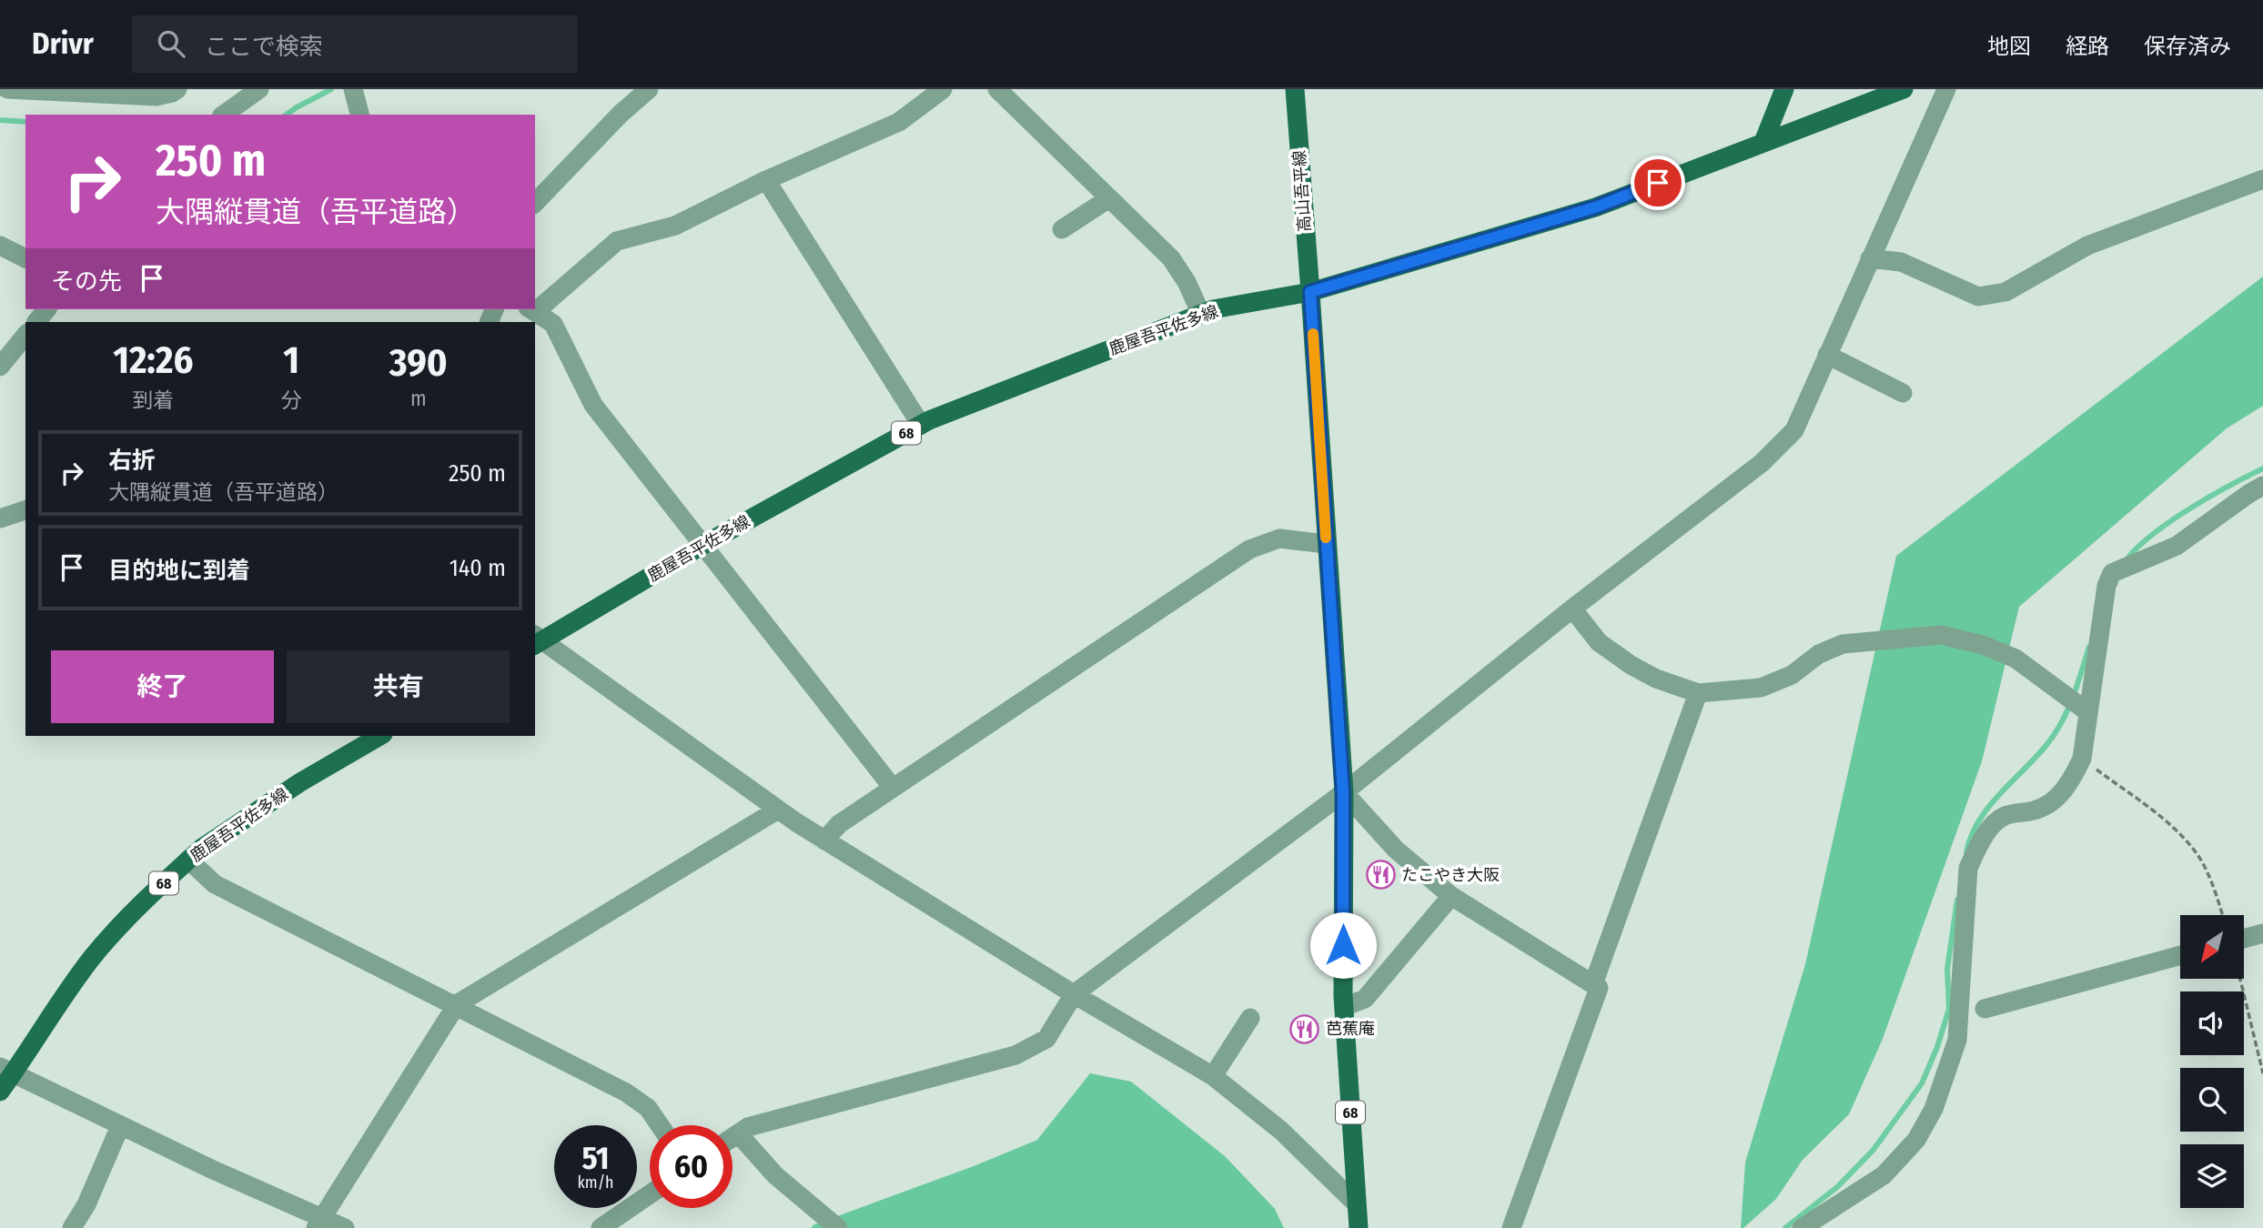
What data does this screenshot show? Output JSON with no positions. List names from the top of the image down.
{
  "streets": {
    "main road": ["高山吾平線", "鹿屋吾平佐多線", "68"]
  },
  "crossings": [
    ["高山吾平線", "鹿屋吾平佐多線"],
    ["高山吾平線", "68"],
    ["鹿屋吾平佐多線", "68"]
  ],
  "places": {
    "restaurant": ["たこやき大阪", "芭蕉庵"]
  },
  "north": "bottom left",
  "page": {
    "header": "Drivr",
    "search": "ここで検索",
    "nav": ["地図", "経路", "保存済み"],
    "turn": ["250 m", "大隅縦貫道（吾平道路）"],
    "then": "その先",
    "eta": [
      "12:26",
      "到着",
      "1",
      "分",
      "390",
      "m"
    ],
    "list": [
      {
        "name": "右折",
        "note": "大隅縦貫道（吾平道路）",
        "value": "250 m"
      },
      {
        "name": "目的地に到着",
        "value": "140 m"
      }
    ],
    "buttons": ["終了", "共有"],
    "speed": "51 km/h",
    "limit": "60"
  }
}
